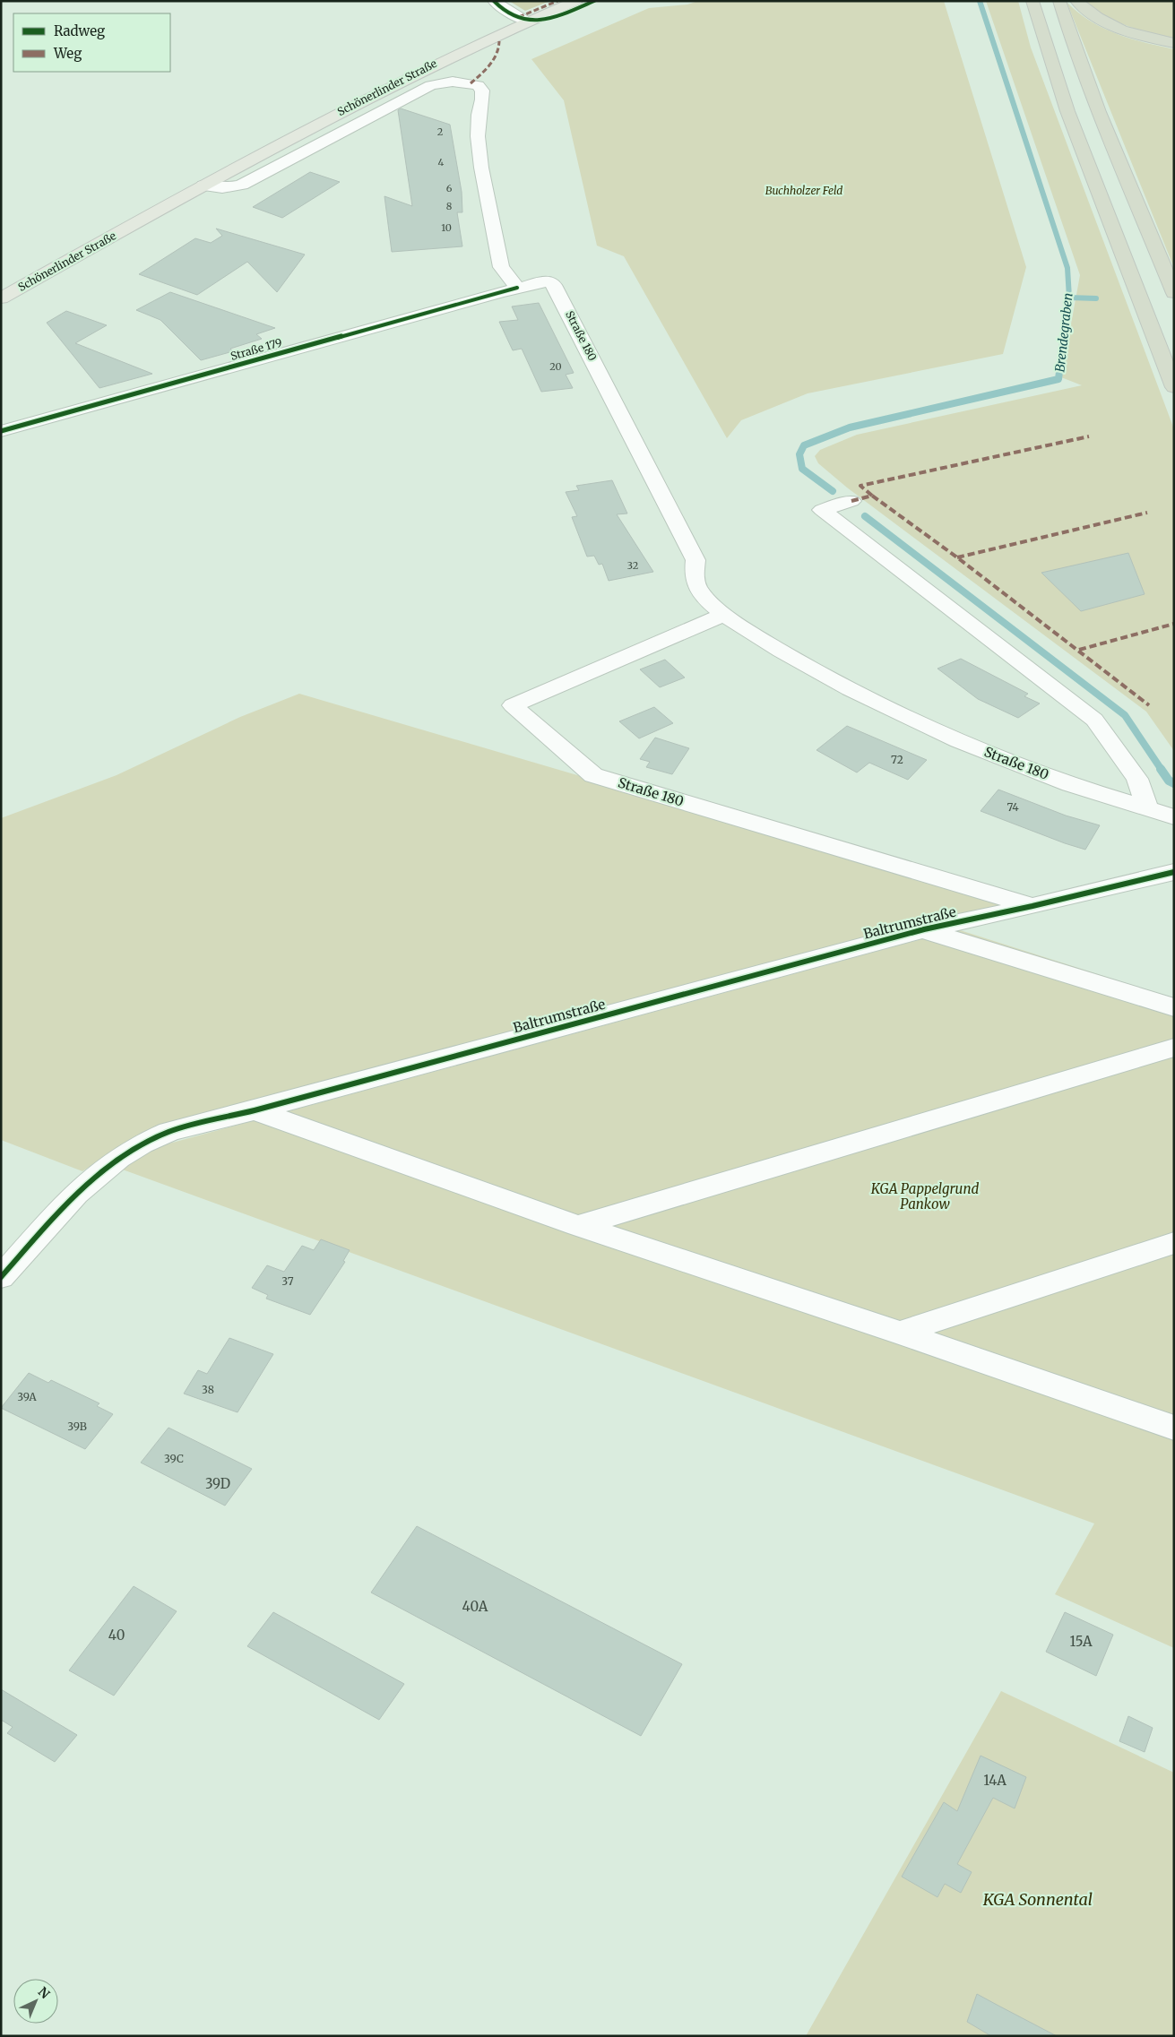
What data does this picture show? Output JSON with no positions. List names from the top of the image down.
{
  "streets": {
    "main road": ["Schönerlinder Straße"],
    "street": ["Straße 180", "Straße 179", "Baltrumstraße"]
  },
  "crossings": [
    ["Schönerlinder Straße", "Straße 180"],
    ["Schönerlinder Straße", "Straße 179"],
    ["Straße 180", "Straße 179"],
    ["Straße 180", "Baltrumstraße"]
  ],
  "water": ["Brendegraben"],
  "parks": ["Buchholzer Feld", "KGA Pappelgrund Pankow", "KGA Sonnental"],
  "house_numbers": [
    "2",
    "4",
    "6",
    "8",
    "10",
    "20",
    "32",
    "72",
    "74",
    "37",
    "38",
    "39A",
    "39B",
    "39C",
    "39D",
    "40A",
    "40",
    "15A",
    "14A"
  ],
  "legend": ["Radweg", "Weg"],
  "north": "top right"
}
